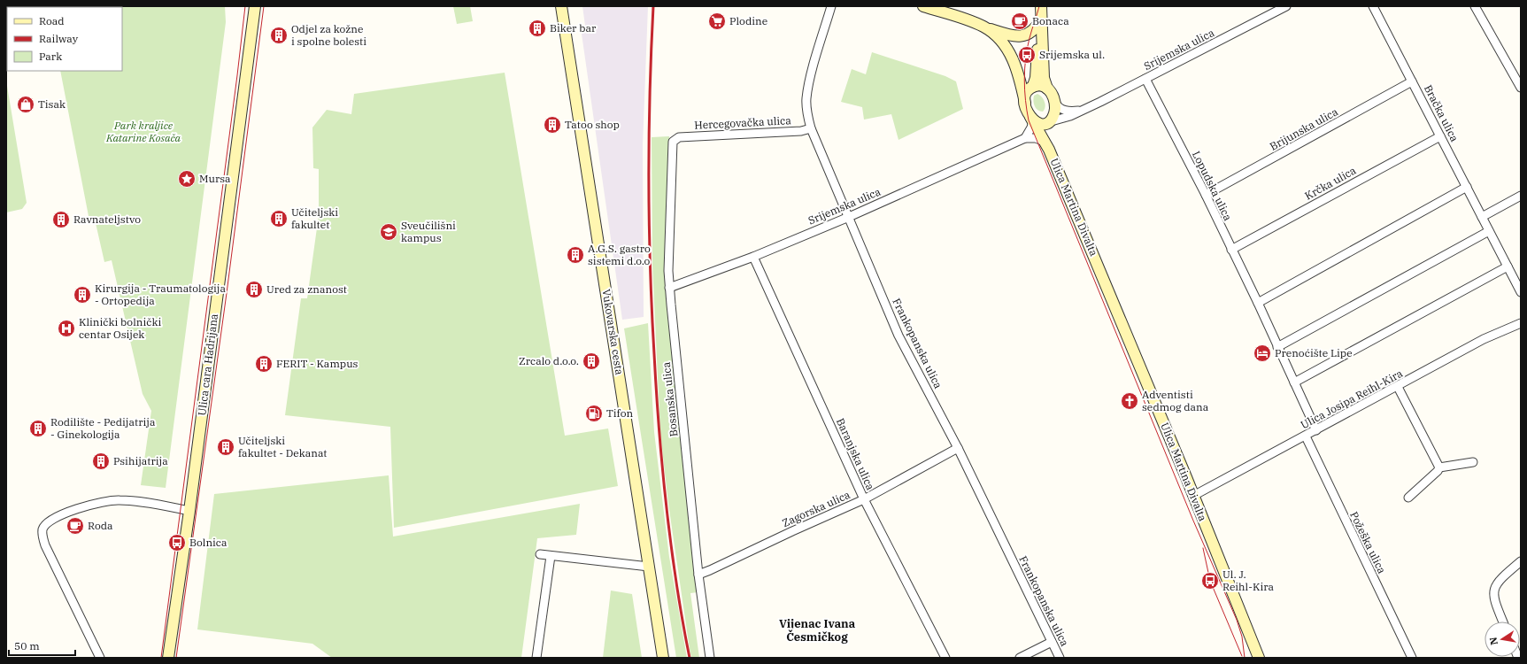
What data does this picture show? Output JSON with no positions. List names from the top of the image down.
{
  "streets": {
    "main road": ["Ulica Martina Divalta", "Vukovarska cesta", "Ulica cara Hadrijana"],
    "street": [
      "Srijemska ulica",
      "Bračka ulica",
      "Hercegovačka ulica",
      "Brijunska ulica",
      "Krčka ulica",
      "Lopudska ulica",
      "Frankopanska ulica",
      "Bosanska ulica",
      "Ulica Josipa Reihl-Kira",
      "Baranjska ulica",
      "Zagorska ulica",
      "Požeška ulica"
    ]
  },
  "crossings": [
    ["Srijemska ulica", "Lopudska ulica"],
    ["Srijemska ulica", "Ulica Martina Divalta"],
    ["Srijemska ulica", "Frankopanska ulica"],
    ["Srijemska ulica", "Bosanska ulica"],
    ["Srijemska ulica", "Baranjska ulica"],
    ["Bračka ulica", "Brijunska ulica"],
    ["Bračka ulica", "Krčka ulica"],
    ["Hercegovačka ulica", "Frankopanska ulica"],
    ["Hercegovačka ulica", "Bosanska ulica"],
    ["Brijunska ulica", "Lopudska ulica"],
    ["Krčka ulica", "Lopudska ulica"],
    ["Lopudska ulica", "Ulica Josipa Reihl-Kira"],
    ["Ulica Martina Divalta", "Ulica Josipa Reihl-Kira"],
    ["Frankopanska ulica", "Zagorska ulica"],
    ["Bosanska ulica", "Zagorska ulica"],
    ["Ulica Josipa Reihl-Kira", "Požeška ulica"],
    ["Baranjska ulica", "Zagorska ulica"]
  ],
  "districts": ["Vijenac Ivana Česmičkog"],
  "parks": ["Park kraljice Katarine Kosača"],
  "places": {
    "supermarket": ["Plodine"],
    "cafe": ["Bonaca", "Roda"],
    "building": [
      "Biker bar",
      "Odjel za kožne i spolne bolesti",
      "Tatoo shop",
      "Učiteljski fakultet",
      "Ravnateljstvo",
      "A.G.S. gastro sistemi d.o.o",
      "Ured za znanost",
      "Kirurgija - Traumatologija - Ortopedija",
      "Zrcalo d.o.o.",
      "FERIT - Kampus",
      "Rodilište - Pedijatrija - Ginekologija",
      "Učiteljski fakultet - Dekanat",
      "Psihijatrija"
    ],
    "bus stop": ["Srijemska ul.", "Bolnica", "Ul. J. Reihl-Kira"],
    "shop": ["Tisak"],
    "place": ["Mursa"],
    "school or university": ["Sveučilišni kampus"],
    "hospital": ["Klinički bolnički centar Osijek"],
    "hotel": ["Prenoćište Lipe"],
    "church": ["Adventisti sedmog dana"],
    "fuel station": ["Tifon"]
  },
  "legend": ["Road", "Railway", "Park"],
  "scale_bar": "50 m",
  "north": "left"
}
